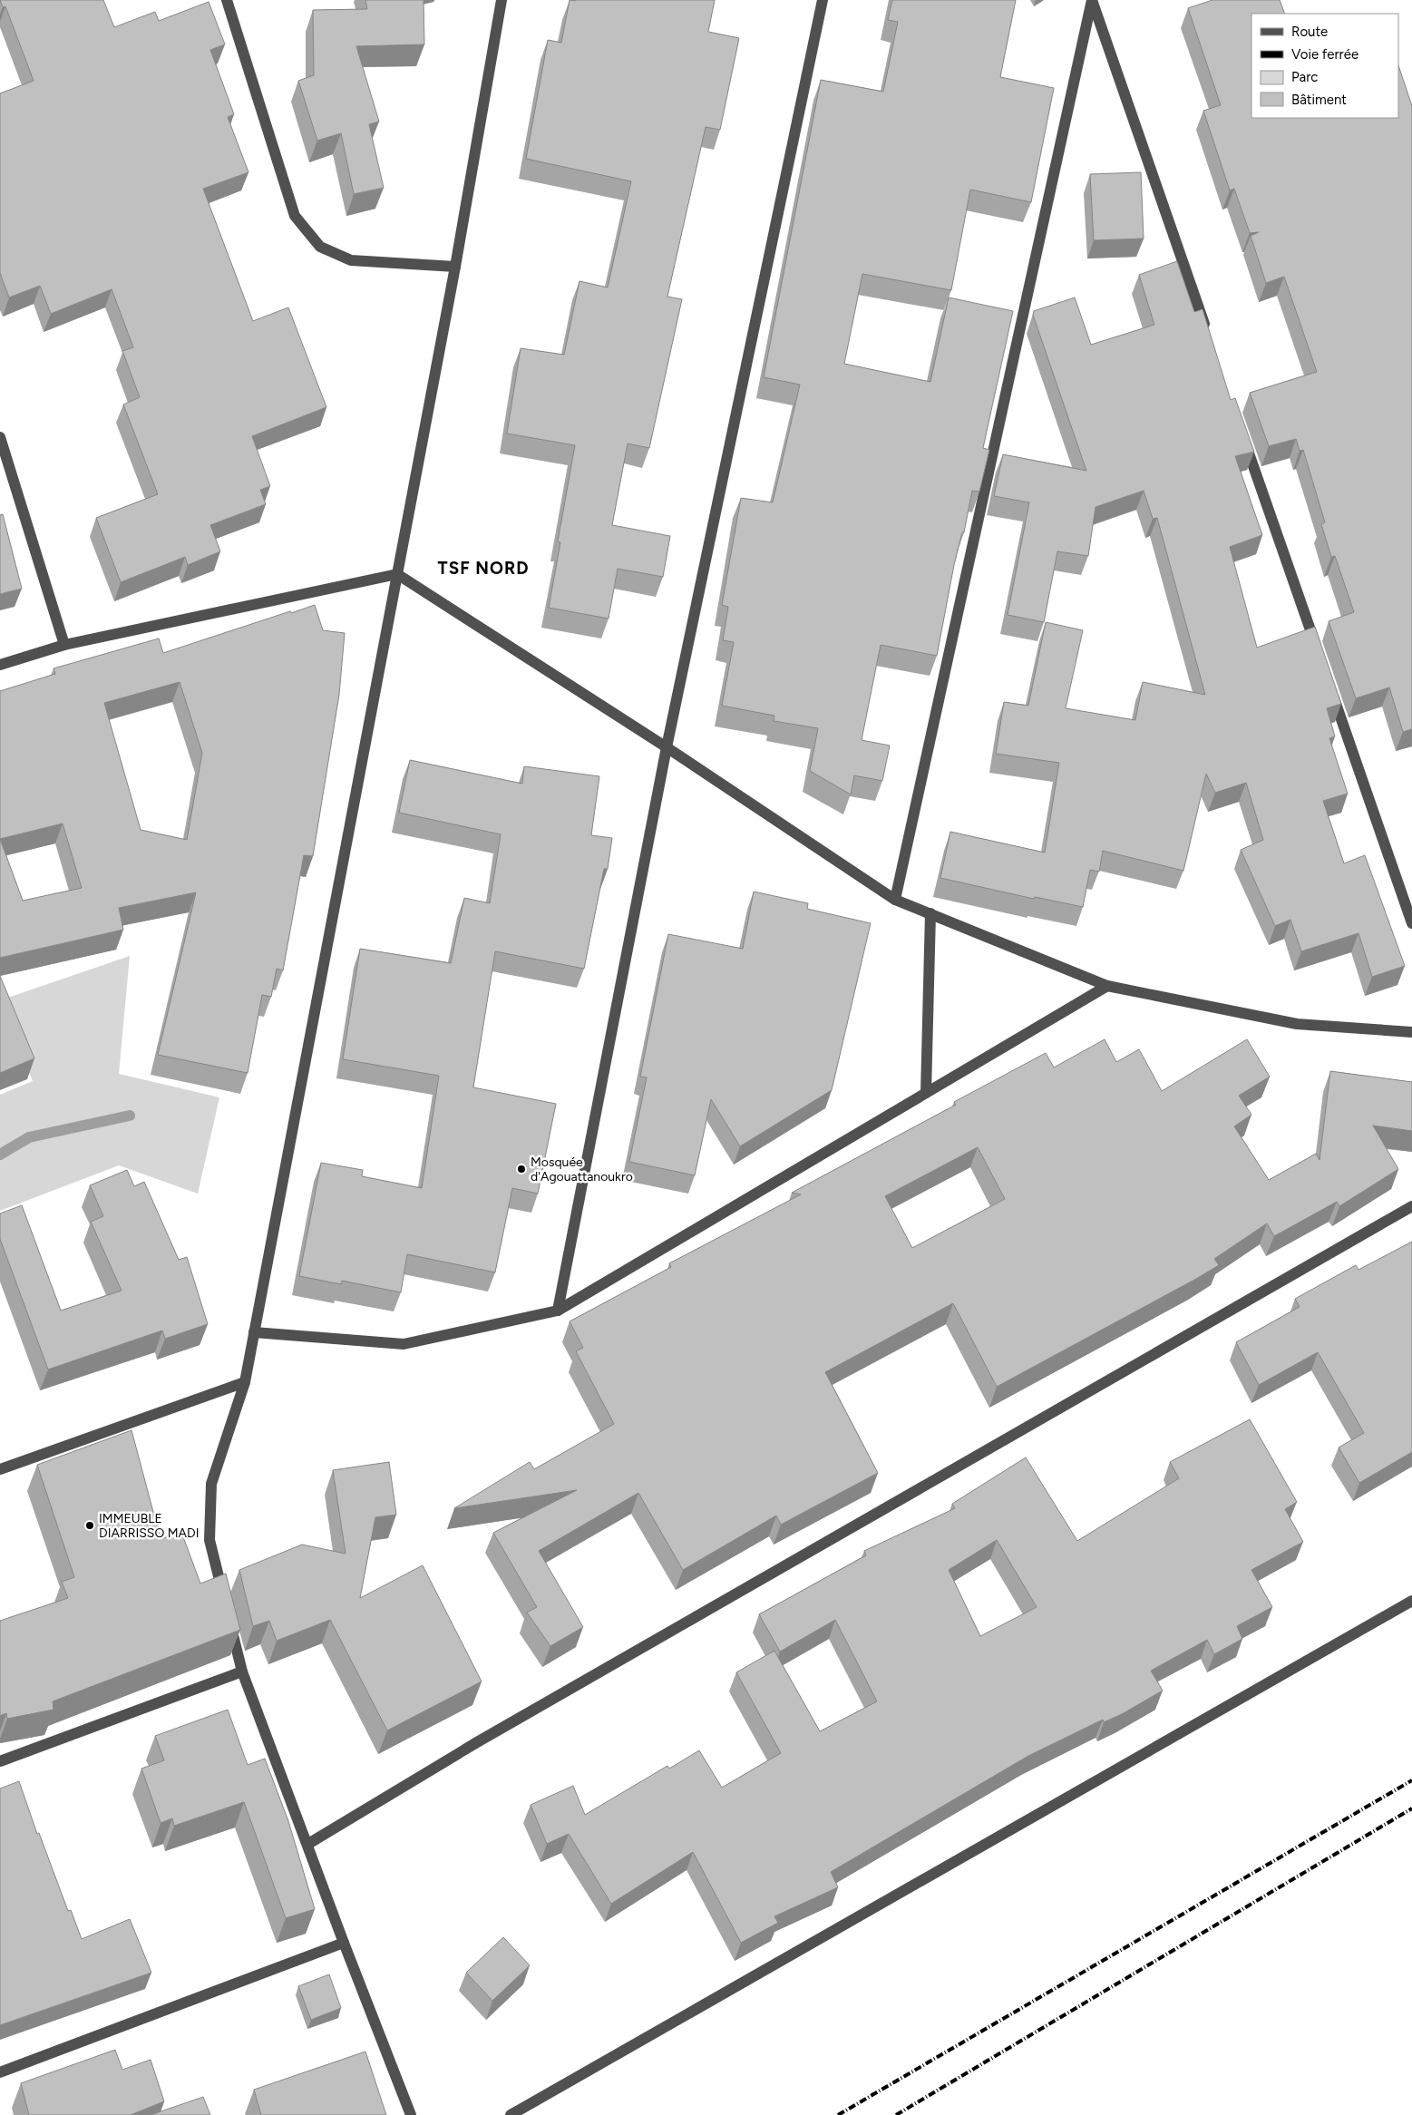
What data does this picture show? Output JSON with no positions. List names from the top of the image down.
{
  "districts": ["TSF NORD"],
  "places": ["Mosquée d'Agouattanoukro", "IMMEUBLE DIARRISSO MADI"],
  "legend": [
    "Route",
    "Voie ferrée",
    "Parc",
    "Bâtiment"
  ]
}
